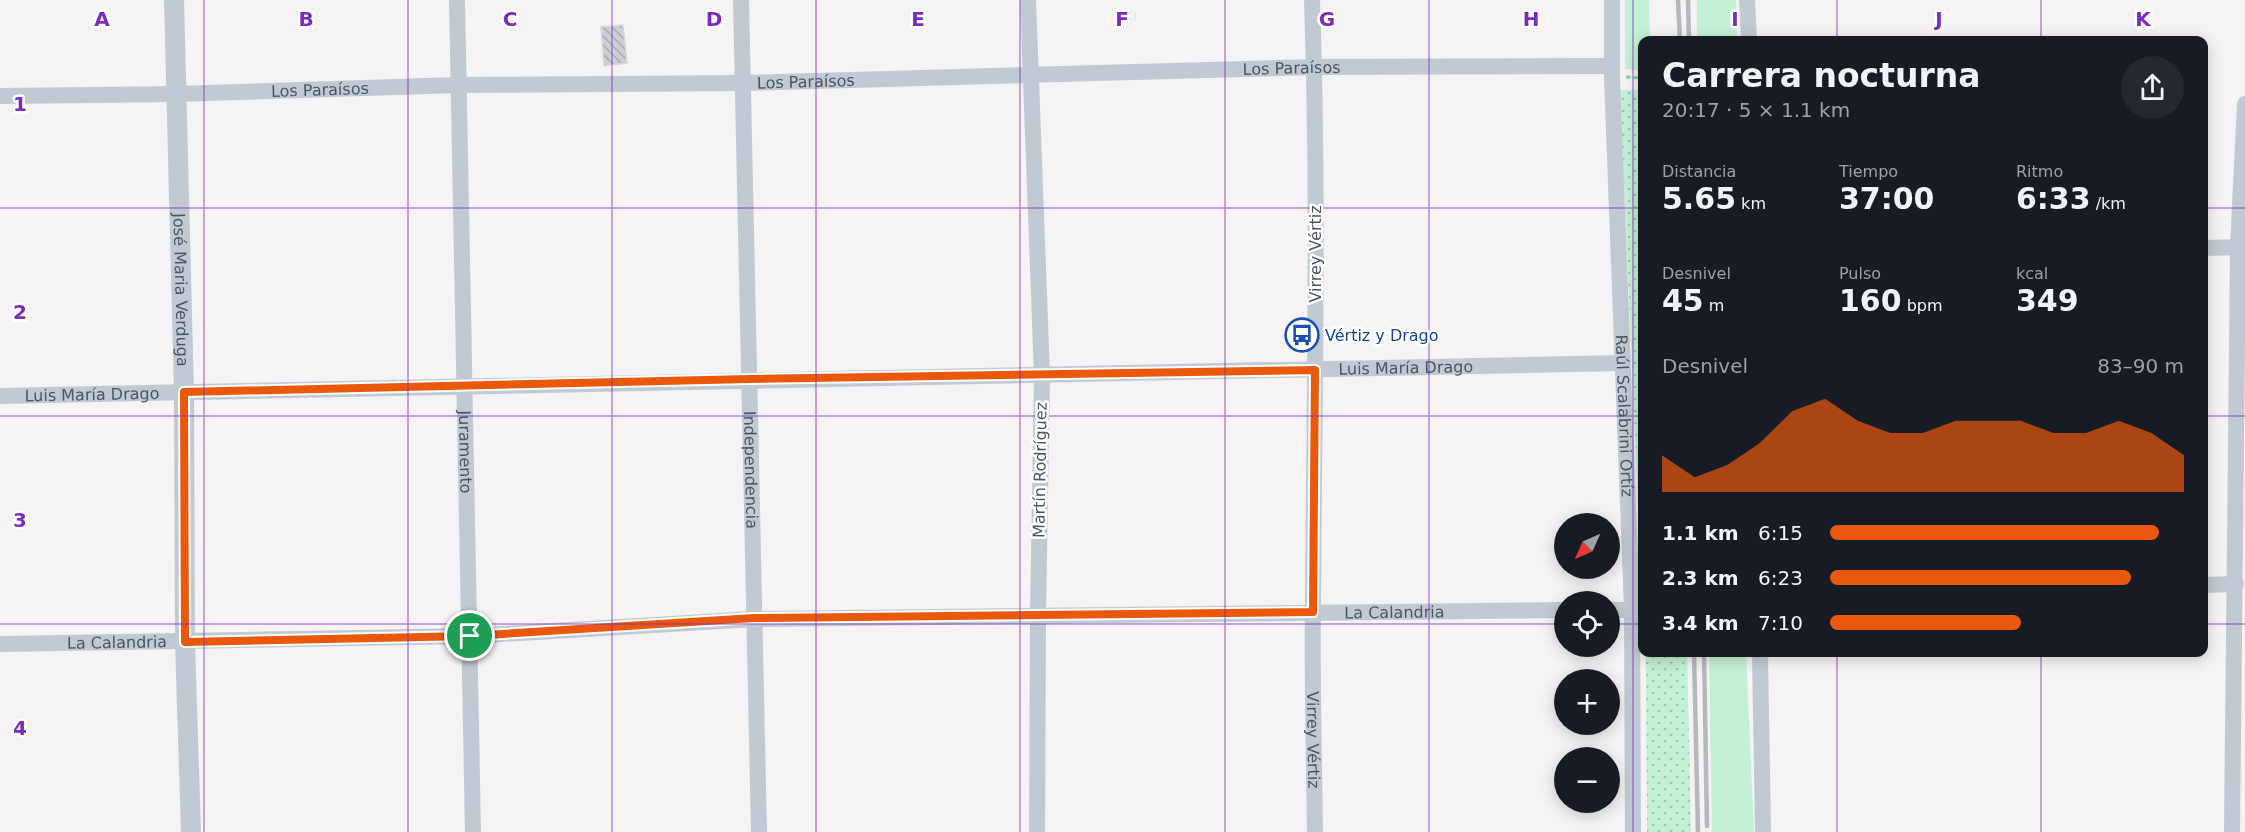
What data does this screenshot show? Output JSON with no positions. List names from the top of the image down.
{
  "streets": {
    "street": [
      "Los Paraísos",
      "Virrey Vértiz",
      "José Maria Verduga",
      "Luis María Drago",
      "Raúl Scalabrini Ortíz",
      "Juramento",
      "Independencia",
      "Martín Rodríguez",
      "La Calandria"
    ]
  },
  "crossings": [
    ["Los Paraísos", "Virrey Vértiz"],
    ["Los Paraísos", "José Maria Verduga"],
    ["Los Paraísos", "Raúl Scalabrini Ortíz"],
    ["Los Paraísos", "Juramento"],
    ["Los Paraísos", "Independencia"],
    ["Los Paraísos", "Martín Rodríguez"],
    ["Virrey Vértiz", "Luis María Drago"],
    ["Virrey Vértiz", "La Calandria"],
    ["José Maria Verduga", "Luis María Drago"],
    ["José Maria Verduga", "La Calandria"],
    ["Luis María Drago", "Raúl Scalabrini Ortíz"],
    ["Luis María Drago", "Juramento"],
    ["Luis María Drago", "Independencia"],
    ["Luis María Drago", "Martín Rodríguez"],
    ["Juramento", "La Calandria"],
    ["Independencia", "La Calandria"],
    ["Martín Rodríguez", "La Calandria"]
  ],
  "places": {
    "bus stop": ["Vértiz y Drago"]
  },
  "north": "bottom left",
  "page": {
    "heading": ["Carrera nocturna", "20:17 · 5 × 1.1 km"],
    "stats": [
      ["Distancia", "5.65 km"],
      ["Tiempo", "37:00"],
      ["Ritmo", "6:33 /km"],
      ["Desnivel", "45 m"],
      ["Pulso", "160 bpm"],
      ["kcal", "349"]
    ],
    "chart": ["Desnivel", "83–90 m"],
    "list": [
      {
        "name": "1.1 km",
        "note": "6:15"
      },
      {
        "name": "2.3 km",
        "note": "6:23"
      },
      {
        "name": "3.4 km",
        "note": "7:10"
      }
    ],
    "map_buttons": ["+", "−"]
  },
  "grid": {
    "columns": [
      "A",
      "B",
      "C",
      "D",
      "E",
      "F",
      "G",
      "H",
      "I",
      "J",
      "K"
    ],
    "rows": [
      "1",
      "2",
      "3",
      "4"
    ]
  }
}
